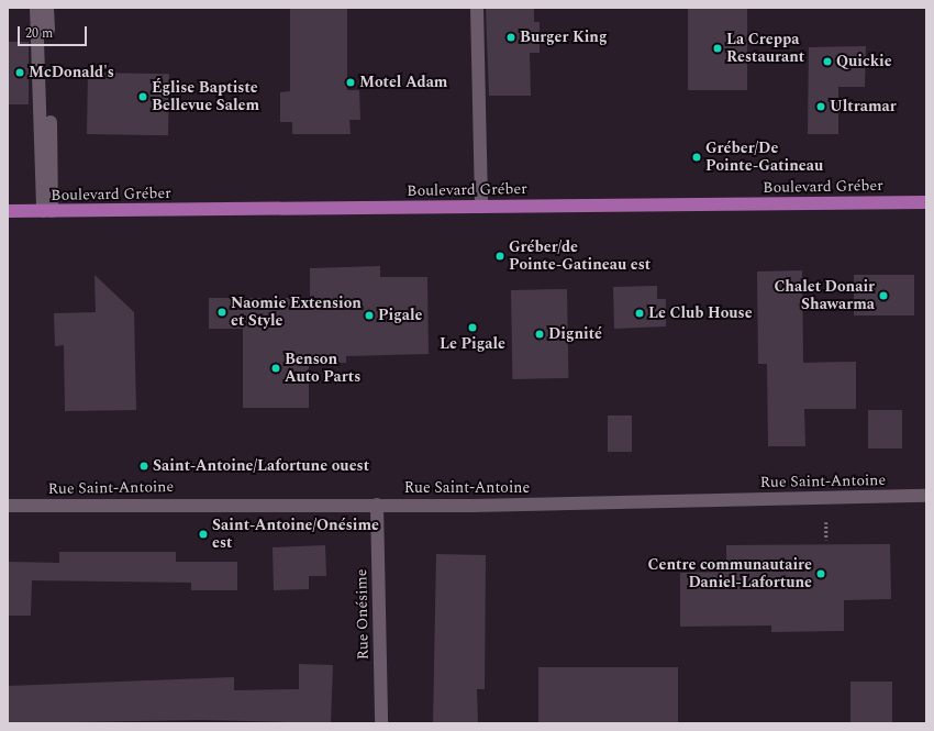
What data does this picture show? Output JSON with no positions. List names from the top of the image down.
{
  "streets": {
    "main road": ["Boulevard Gréber"],
    "street": ["Rue Saint-Antoine", "Rue Onésime"]
  },
  "crossings": [
    ["Rue Saint-Antoine", "Rue Onésime"]
  ],
  "places": [
    "Burger King",
    "La Creppa Restaurant",
    "Quickie",
    "McDonald's",
    "Motel Adam",
    "Église Baptiste Bellevue Salem",
    "Ultramar",
    "Gréber/De Pointe-Gatineau",
    "Gréber/de Pointe-Gatineau est",
    "Chalet Donair Shawarma",
    "Naomie Extension et Style",
    "Le Club House",
    "Pigale",
    "Le Pigale",
    "Dignité",
    "Benson Auto Parts",
    "Saint-Antoine/Lafortune ouest",
    "Saint-Antoine/Onésime est",
    "Centre communautaire Daniel-Lafortune"
  ],
  "scale_bar": "20 m"
}
